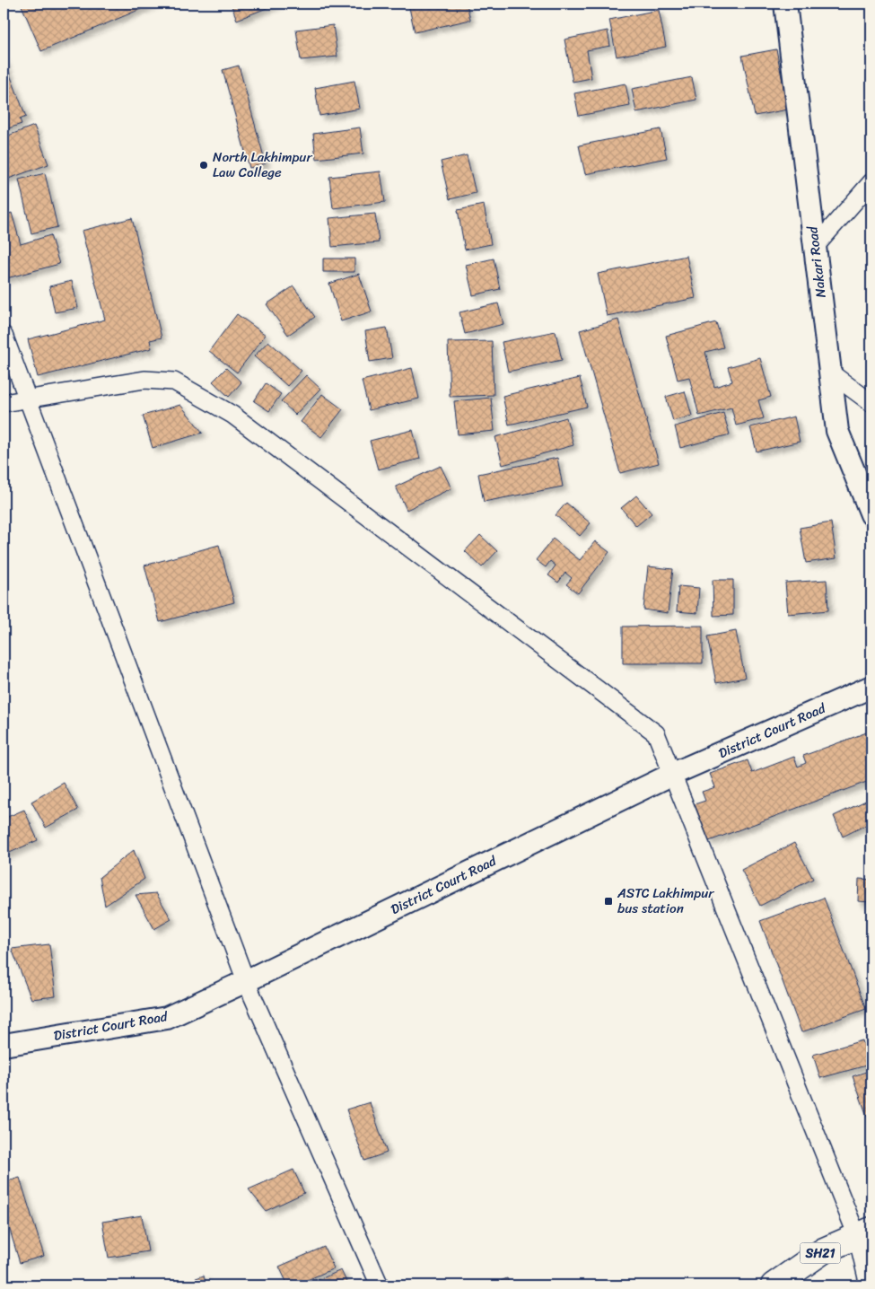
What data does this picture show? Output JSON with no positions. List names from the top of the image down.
{
  "streets": {
    "main road": ["SH21"],
    "street": ["Nakari Road", "District Court Road"]
  },
  "places": {
    "other": ["North Lakhimpur Law College"],
    "transit": ["ASTC Lakhimpur bus station"]
  }
}
